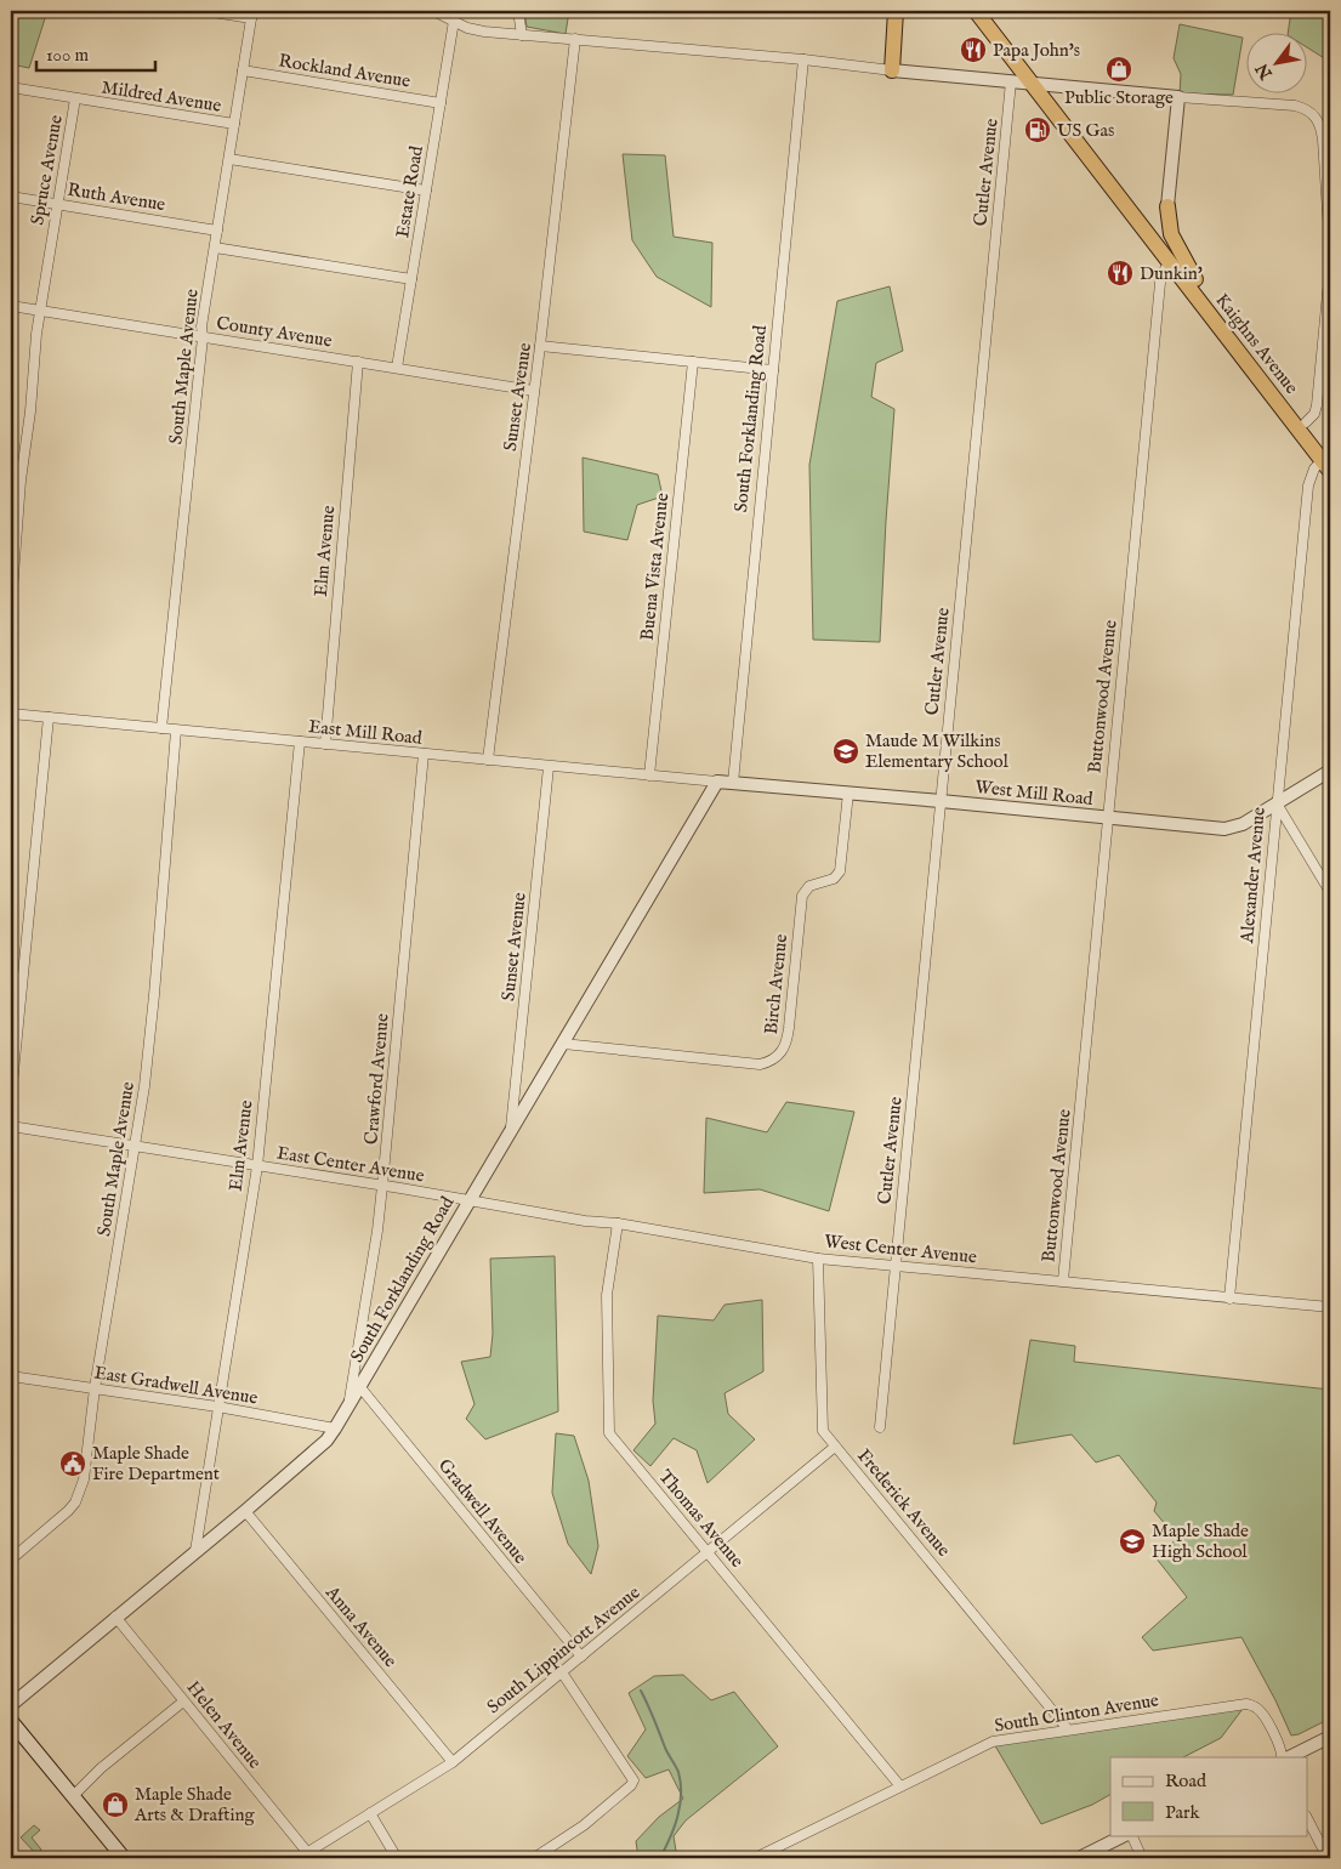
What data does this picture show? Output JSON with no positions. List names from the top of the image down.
{
  "streets": {
    "highway": ["Kaighns Avenue"],
    "street": [
      "Rockland Avenue",
      "Mildred Avenue",
      "Spruce Avenue",
      "Cutler Avenue",
      "Estate Road",
      "Ruth Avenue",
      "County Avenue",
      "South Maple Avenue",
      "Sunset Avenue",
      "South Forklanding Road",
      "Elm Avenue",
      "Buena Vista Avenue",
      "Buttonwood Avenue",
      "East Mill Road",
      "West Mill Road",
      "Alexander Avenue",
      "Birch Avenue",
      "Crawford Avenue",
      "East Center Avenue",
      "West Center Avenue",
      "East Gradwell Avenue",
      "Frederick Avenue",
      "Gradwell Avenue",
      "Thomas Avenue",
      "Anna Avenue",
      "South Lippincott Avenue",
      "South Clinton Avenue",
      "Helen Avenue"
    ]
  },
  "crossings": [
    ["Rockland Avenue", "Estate Road"],
    ["Rockland Avenue", "South Maple Avenue"],
    ["Mildred Avenue", "Spruce Avenue"],
    ["Mildred Avenue", "South Maple Avenue"],
    ["Spruce Avenue", "Ruth Avenue"],
    ["Spruce Avenue", "County Avenue"],
    ["Cutler Avenue", "West Mill Road"],
    ["Cutler Avenue", "West Center Avenue"],
    ["Estate Road", "County Avenue"],
    ["Ruth Avenue", "South Maple Avenue"],
    ["County Avenue", "South Maple Avenue"],
    ["County Avenue", "Sunset Avenue"],
    ["County Avenue", "Elm Avenue"],
    ["Kaighns Avenue", "Buttonwood Avenue"],
    ["Kaighns Avenue", "Alexander Avenue"],
    ["South Maple Avenue", "East Mill Road"],
    ["South Maple Avenue", "East Center Avenue"],
    ["South Maple Avenue", "East Gradwell Avenue"],
    ["Sunset Avenue", "South Forklanding Road"],
    ["Sunset Avenue", "East Mill Road"],
    ["South Forklanding Road", "Elm Avenue"],
    ["South Forklanding Road", "East Mill Road"],
    ["South Forklanding Road", "West Mill Road"],
    ["South Forklanding Road", "Birch Avenue"],
    ["South Forklanding Road", "Crawford Avenue"],
    ["South Forklanding Road", "East Center Avenue"],
    ["South Forklanding Road", "West Center Avenue"],
    ["South Forklanding Road", "East Gradwell Avenue"],
    ["South Forklanding Road", "Gradwell Avenue"],
    ["South Forklanding Road", "Anna Avenue"],
    ["South Forklanding Road", "Helen Avenue"],
    ["Elm Avenue", "East Mill Road"],
    ["Elm Avenue", "East Center Avenue"],
    ["Elm Avenue", "East Gradwell Avenue"],
    ["Buena Vista Avenue", "East Mill Road"],
    ["Buttonwood Avenue", "West Mill Road"],
    ["Buttonwood Avenue", "West Center Avenue"],
    ["East Mill Road", "West Mill Road"],
    ["East Mill Road", "Crawford Avenue"],
    ["West Mill Road", "Alexander Avenue"],
    ["West Mill Road", "Birch Avenue"],
    ["Alexander Avenue", "West Center Avenue"],
    ["Crawford Avenue", "East Center Avenue"],
    ["East Center Avenue", "West Center Avenue"],
    ["West Center Avenue", "Frederick Avenue"],
    ["West Center Avenue", "Thomas Avenue"],
    ["Frederick Avenue", "South Lippincott Avenue"],
    ["Frederick Avenue", "South Clinton Avenue"],
    ["Gradwell Avenue", "South Lippincott Avenue"],
    ["Thomas Avenue", "South Lippincott Avenue"],
    ["Thomas Avenue", "South Clinton Avenue"],
    ["Anna Avenue", "South Lippincott Avenue"],
    ["South Lippincott Avenue", "Helen Avenue"]
  ],
  "places": {
    "restaurant": ["Papa John's", "Dunkin'"],
    "shop": ["Public Storage", "Maple Shade Arts & Drafting"],
    "fuel station": ["US Gas"],
    "school or university": ["Maude M Wilkins Elementary School", "Maple Shade High School"],
    "public building": ["Maple Shade Fire Department"]
  },
  "legend": ["Road", "Park"],
  "scale_bar": "100 m",
  "north": "bottom left"
}
